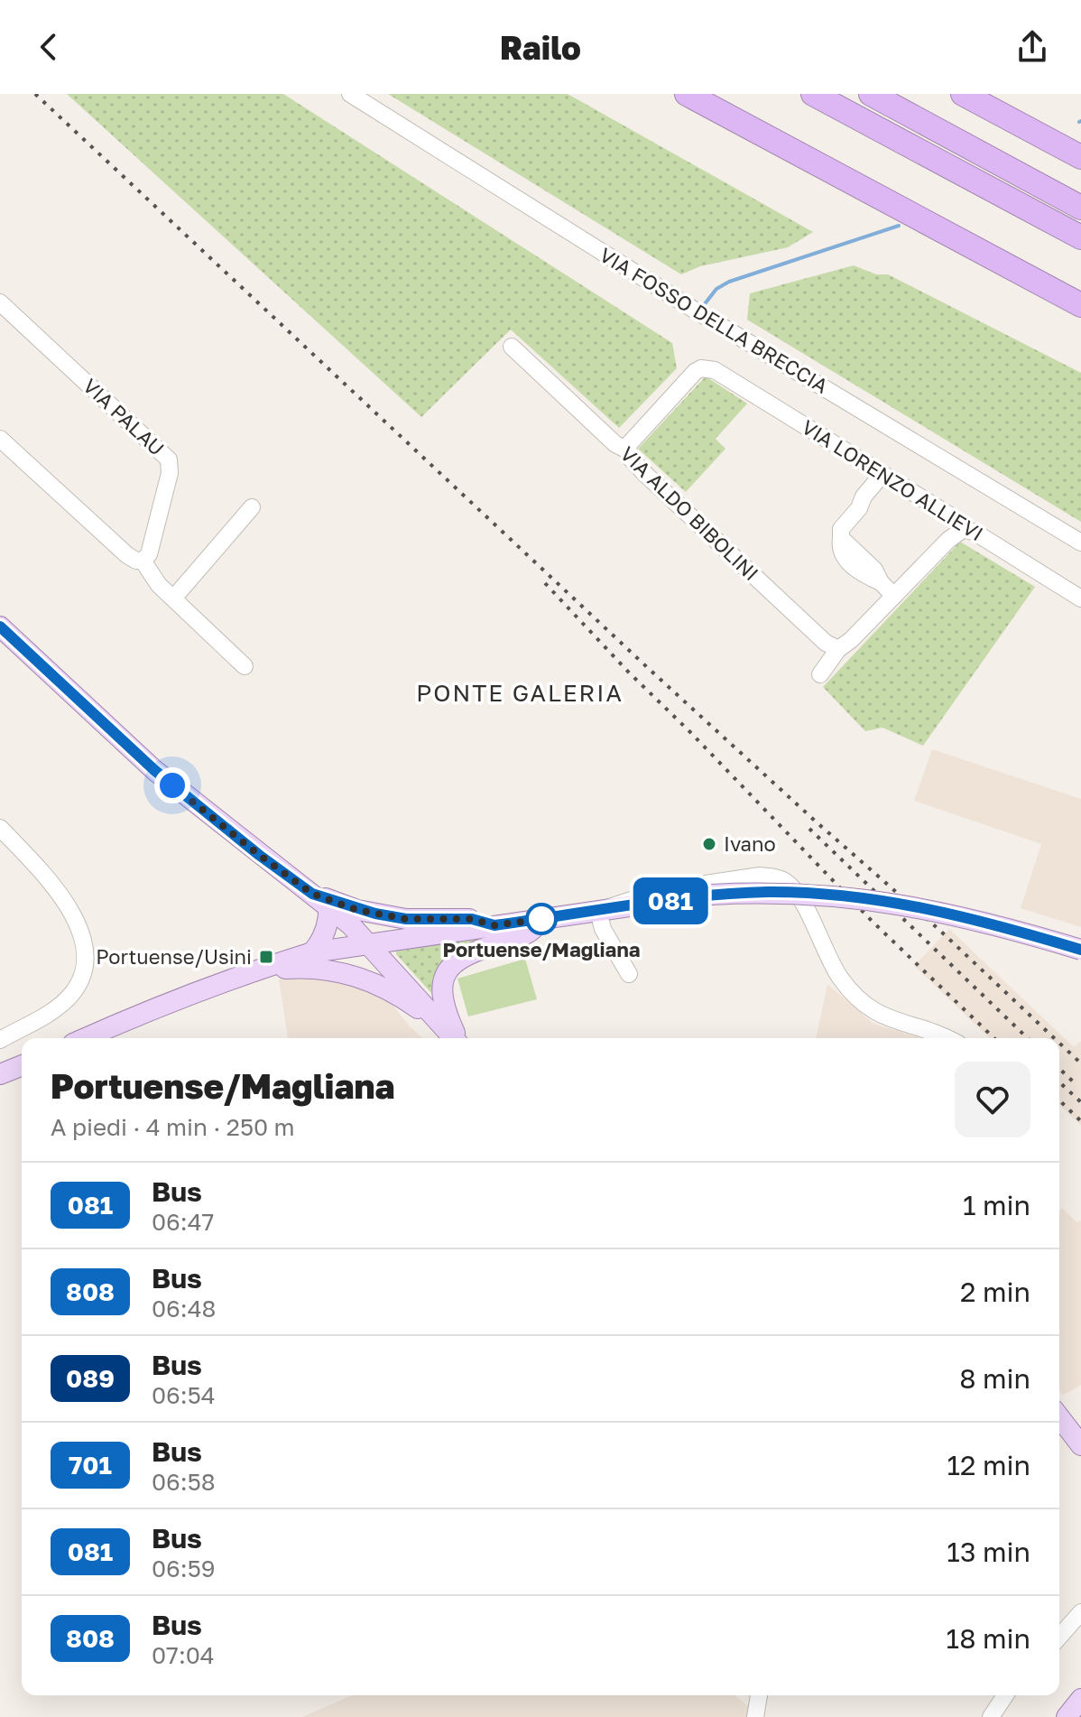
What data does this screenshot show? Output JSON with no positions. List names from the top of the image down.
{
  "streets": {
    "street": [
      "VIA FOSSO DELLA BRECCIA",
      "VIA PALAU",
      "VIA LORENZO ALLIEVI",
      "VIA ALDO BIBOLINI"
    ]
  },
  "crossings": [
    ["VIA LORENZO ALLIEVI", "VIA ALDO BIBOLINI"]
  ],
  "districts": ["PONTE GALERIA"],
  "places": {
    "other": ["Ivano", "Portuense/Magliana"],
    "transit": ["Portuense/Usini"]
  },
  "lines": ["bus line 081"],
  "page": {
    "header": "Railo",
    "on_map": "081",
    "heading": ["Portuense/Magliana", "A piedi · 4 min · 250 m"],
    "list": [
      {
        "mark": "081",
        "name": "Bus",
        "note": "06:47",
        "value": "1 min"
      },
      {
        "mark": "808",
        "name": "Bus",
        "note": "06:48",
        "value": "2 min"
      },
      {
        "mark": "089",
        "name": "Bus",
        "note": "06:54",
        "value": "8 min"
      },
      {
        "mark": "701",
        "name": "Bus",
        "note": "06:58",
        "value": "12 min"
      },
      {
        "mark": "081",
        "name": "Bus",
        "note": "06:59",
        "value": "13 min"
      },
      {
        "mark": "808",
        "name": "Bus",
        "note": "07:04",
        "value": "18 min"
      }
    ]
  }
}
